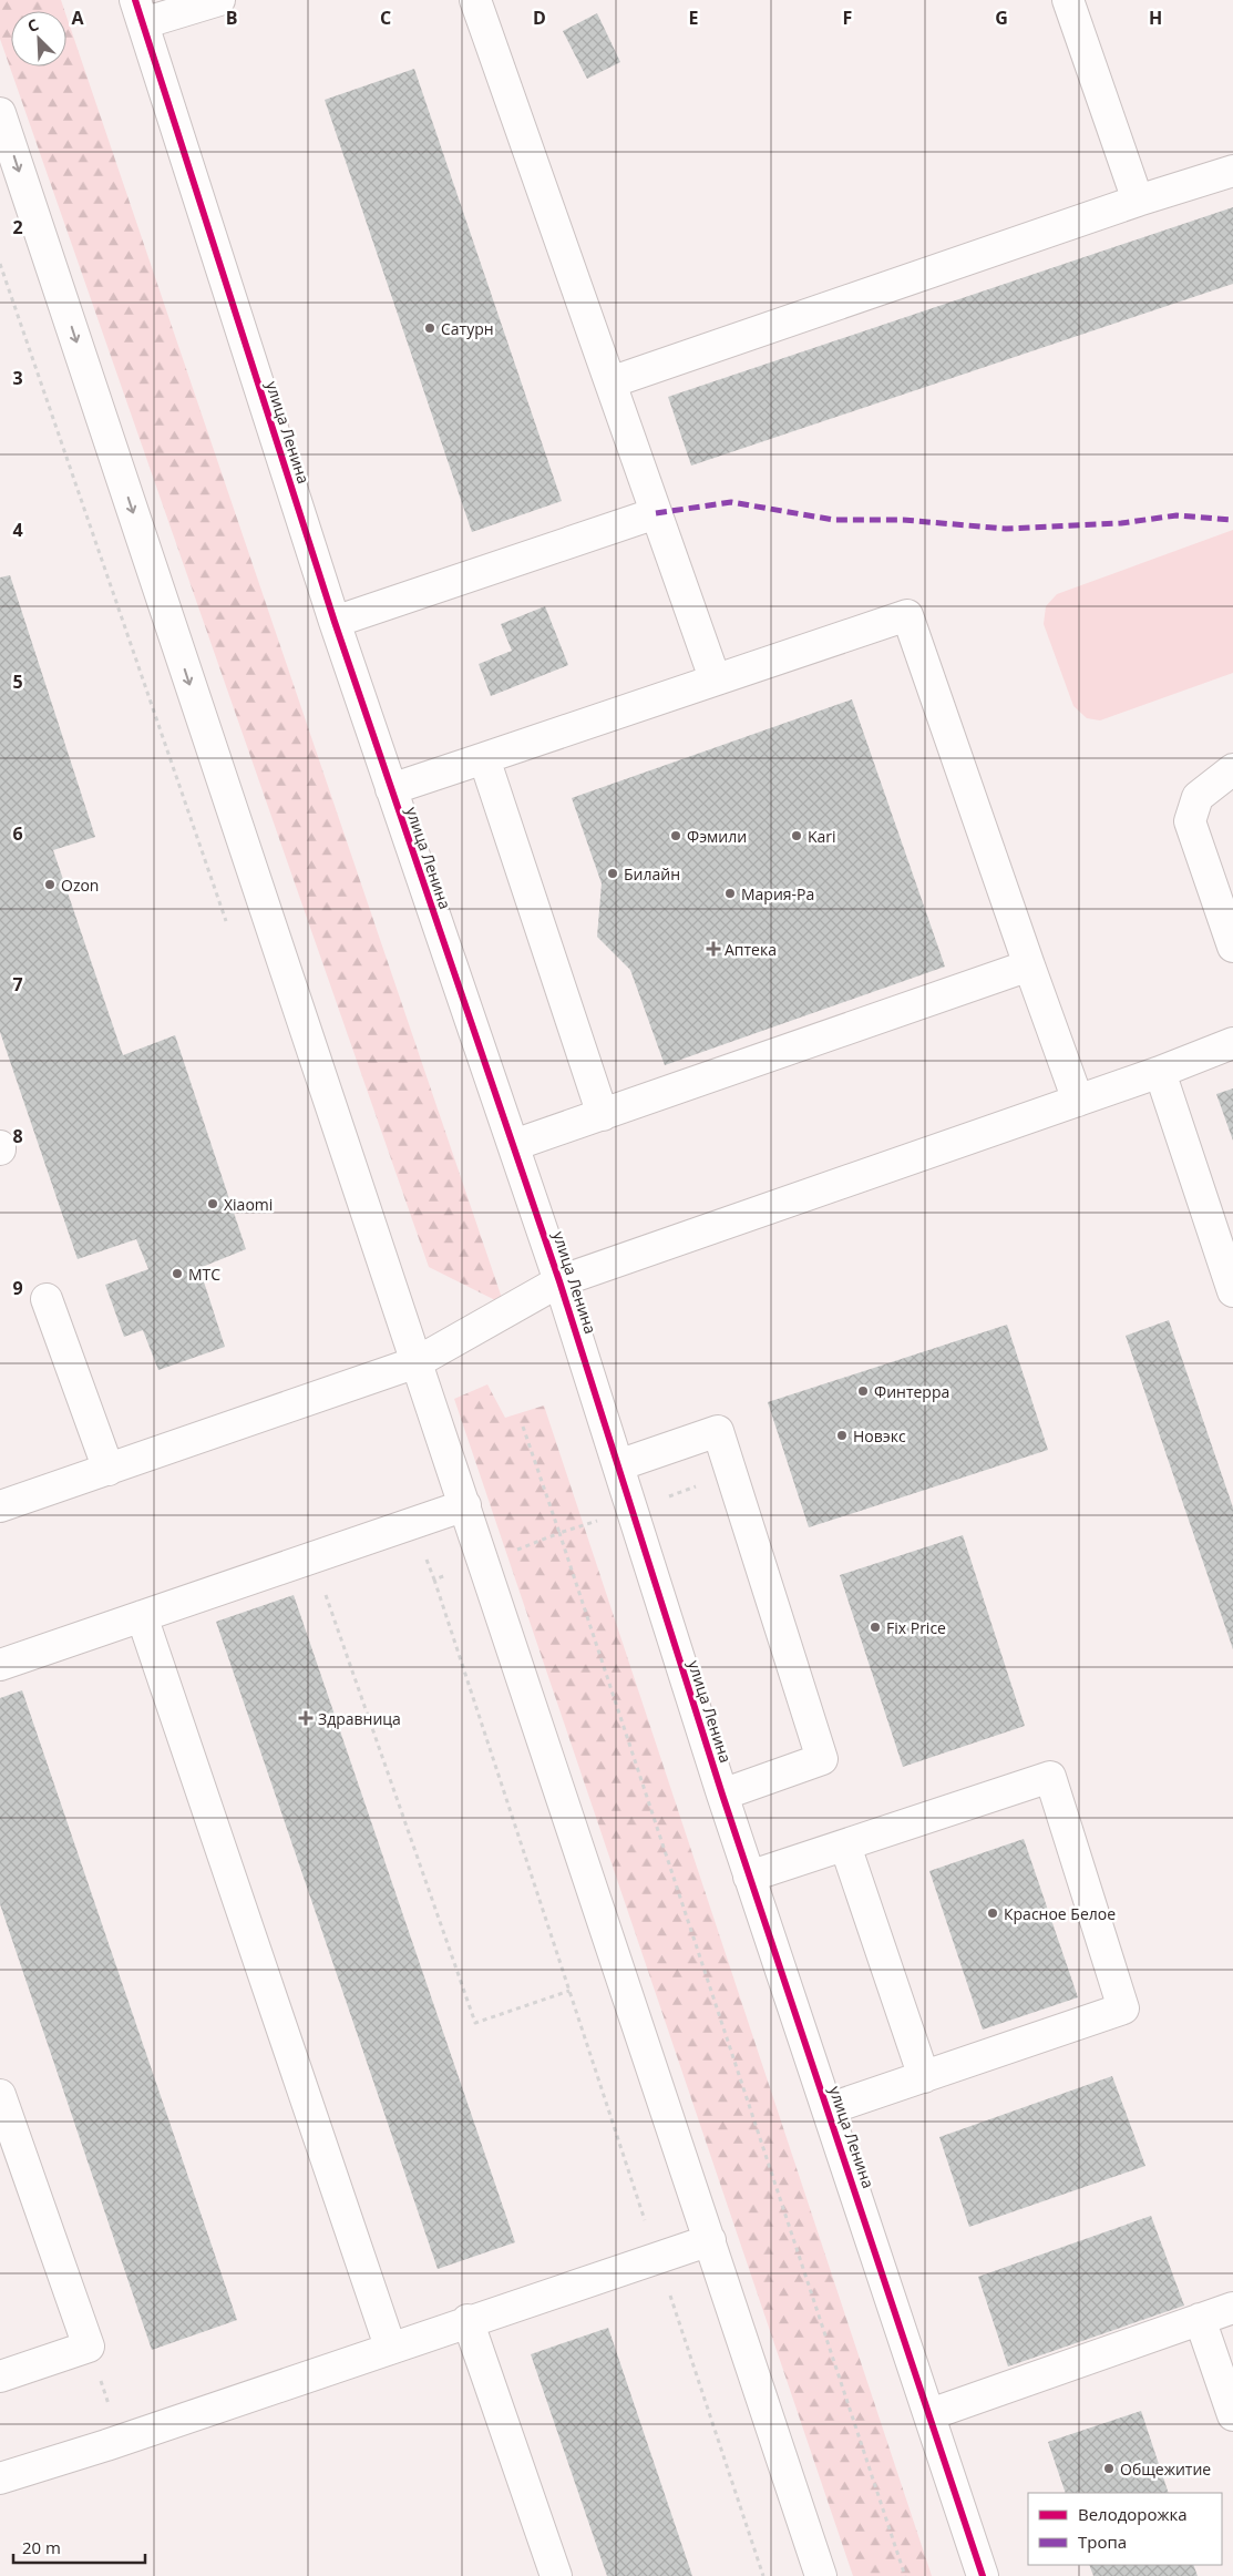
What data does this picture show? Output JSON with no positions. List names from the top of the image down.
{
  "streets": {
    "street": ["улица Ленина"]
  },
  "places": {
    "other": [
      "Сатурн",
      "Фэмили",
      "Kari",
      "Билайн",
      "Ozon",
      "Мария-Ра",
      "Xiaomi",
      "МТС",
      "Финтерра",
      "Новэкс",
      "Fix Price",
      "Красное Белое",
      "Общежитие"
    ],
    "health": ["Аптека", "Здравница"]
  },
  "legend": ["Велодорожка", "Тропа"],
  "scale_bar": "20 m",
  "north": "top left",
  "grid": {
    "columns": [
      "A",
      "B",
      "C",
      "D",
      "E",
      "F",
      "G",
      "H"
    ],
    "rows": [
      "2",
      "3",
      "4",
      "5",
      "6",
      "7",
      "8",
      "9"
    ]
  }
}
